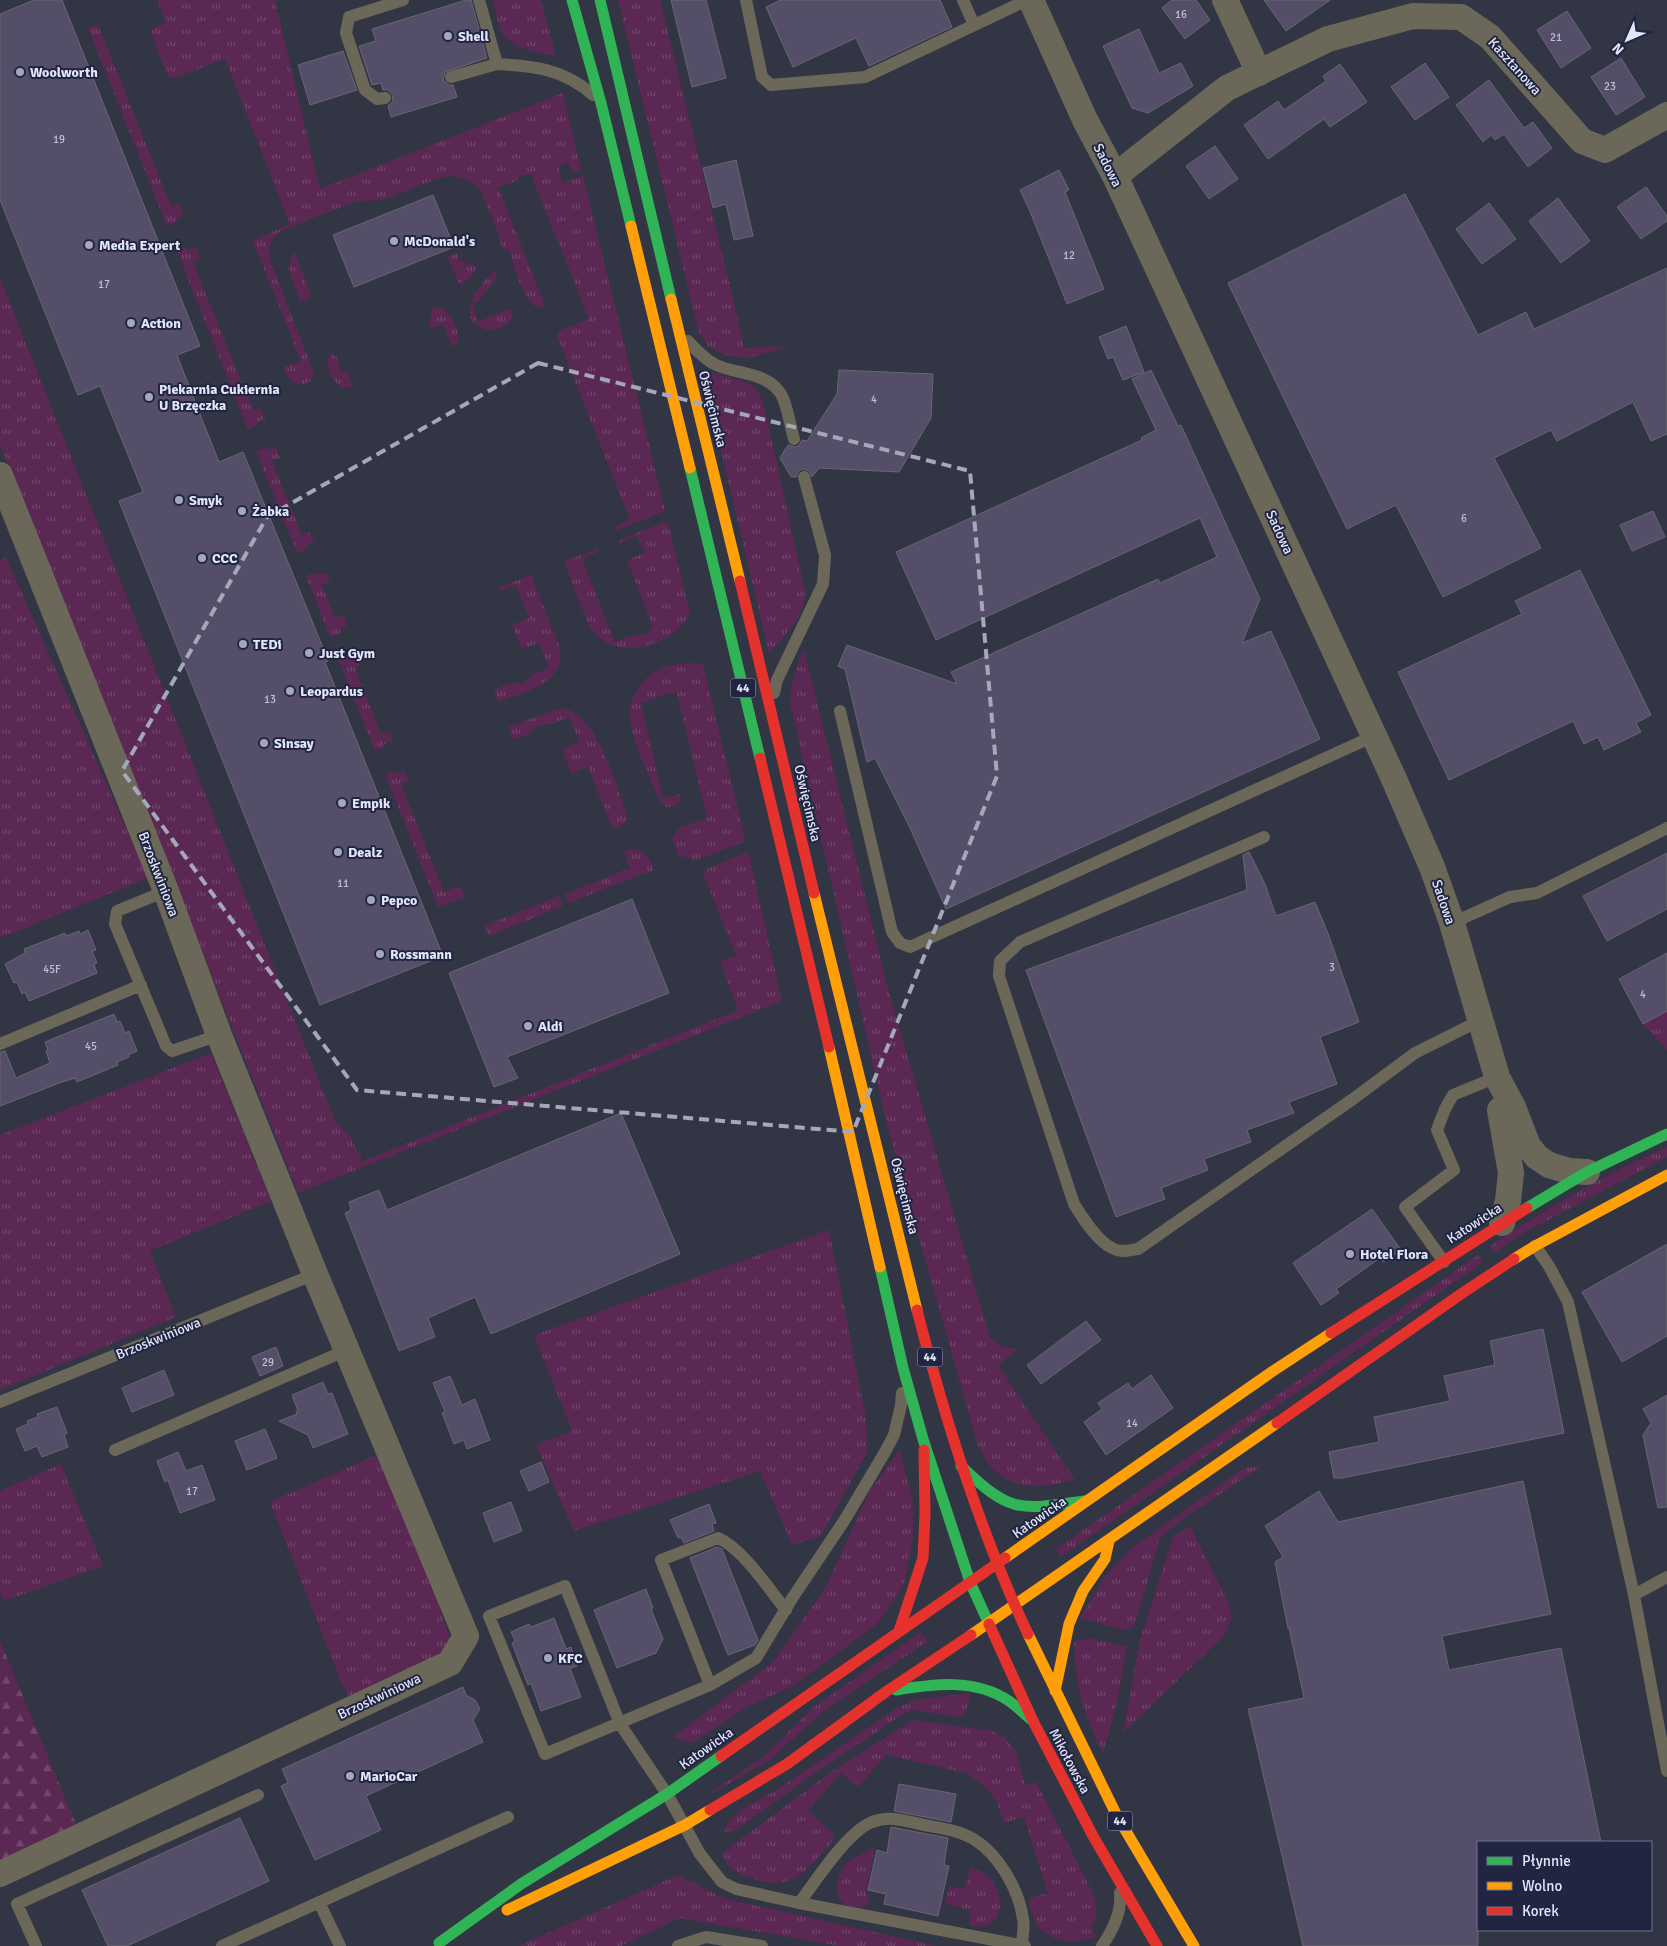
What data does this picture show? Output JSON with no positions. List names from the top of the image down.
{
  "streets": {
    "main road": [
      "Oświęcimska",
      "44",
      "Katowicka",
      "Mikołowska"
    ],
    "street": ["Kasztanowa", "Sadowa", "Brzoskwiniowa"]
  },
  "crossings": [
    ["Kasztanowa", "Sadowa"],
    ["Sadowa", "Katowicka"],
    ["Oświęcimska", "Katowicka"],
    ["Oświęcimska", "Mikołowska"],
    ["44", "Katowicka"],
    ["44", "Mikołowska"],
    ["Katowicka", "Mikołowska"]
  ],
  "places": [
    "Shell",
    "Woolworth",
    "McDonald's",
    "Media Expert",
    "Action",
    "Piekarnia Cukiernia U Brzęczka",
    "Smyk",
    "Żabka",
    "CCC",
    "TEDi",
    "Just Gym",
    "Leopardus",
    "Sinsay",
    "Empik",
    "Dealz",
    "Pepco",
    "Rossmann",
    "Aldi",
    "Hotel Flora",
    "KFC",
    "MarioCar"
  ],
  "house_numbers": [
    "16",
    "21",
    "23",
    "19",
    "12",
    "17",
    "4",
    "6",
    "13",
    "11",
    "3",
    "45F",
    "4",
    "45",
    "29",
    "14",
    "17"
  ],
  "legend": ["Płynnie", "Wolno", "Korek"],
  "north": "bottom left"
}
